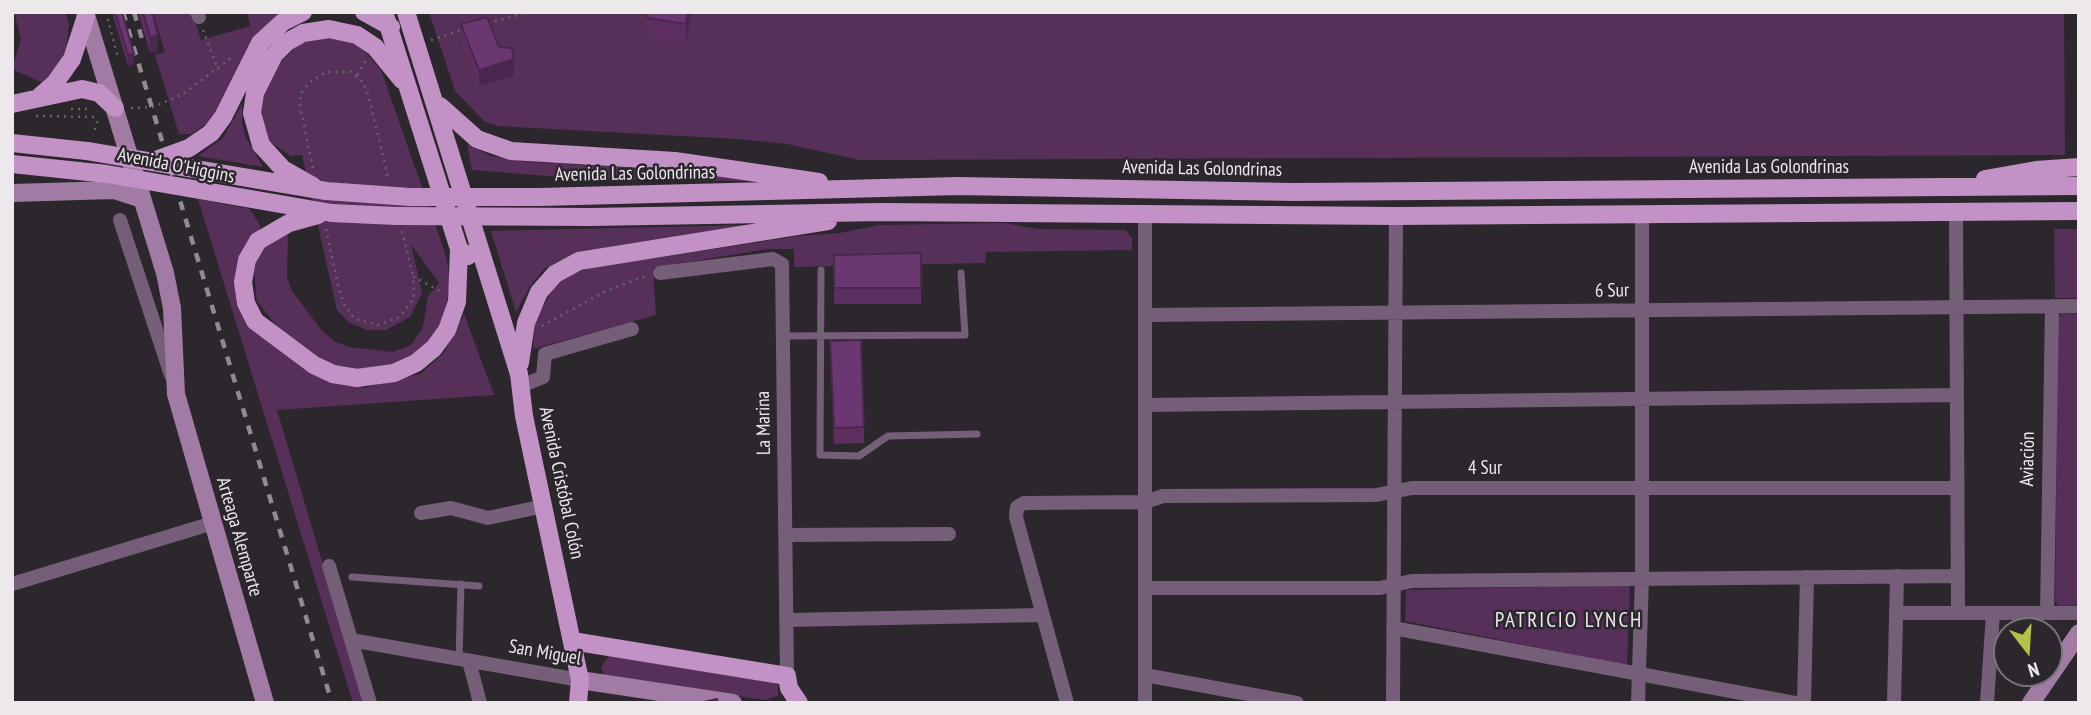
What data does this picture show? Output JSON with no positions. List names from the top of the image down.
{
  "streets": {
    "main road": [
      "Avenida O'Higgins",
      "Avenida Las Golondrinas",
      "La Marina",
      "Avenida Cristóbal Colón",
      "Arteaga Alemparte",
      "San Miguel"
    ],
    "street": ["6 Sur", "Aviación", "4 Sur"]
  },
  "crossings": [
    ["Avenida O'Higgins", "Avenida Las Golondrinas"],
    ["Avenida O'Higgins", "Arteaga Alemparte"],
    ["6 Sur", "Aviación"],
    ["La Marina", "San Miguel"],
    ["Avenida Cristóbal Colón", "San Miguel"]
  ],
  "districts": ["PATRICIO LYNCH"],
  "north": "bottom"
}
